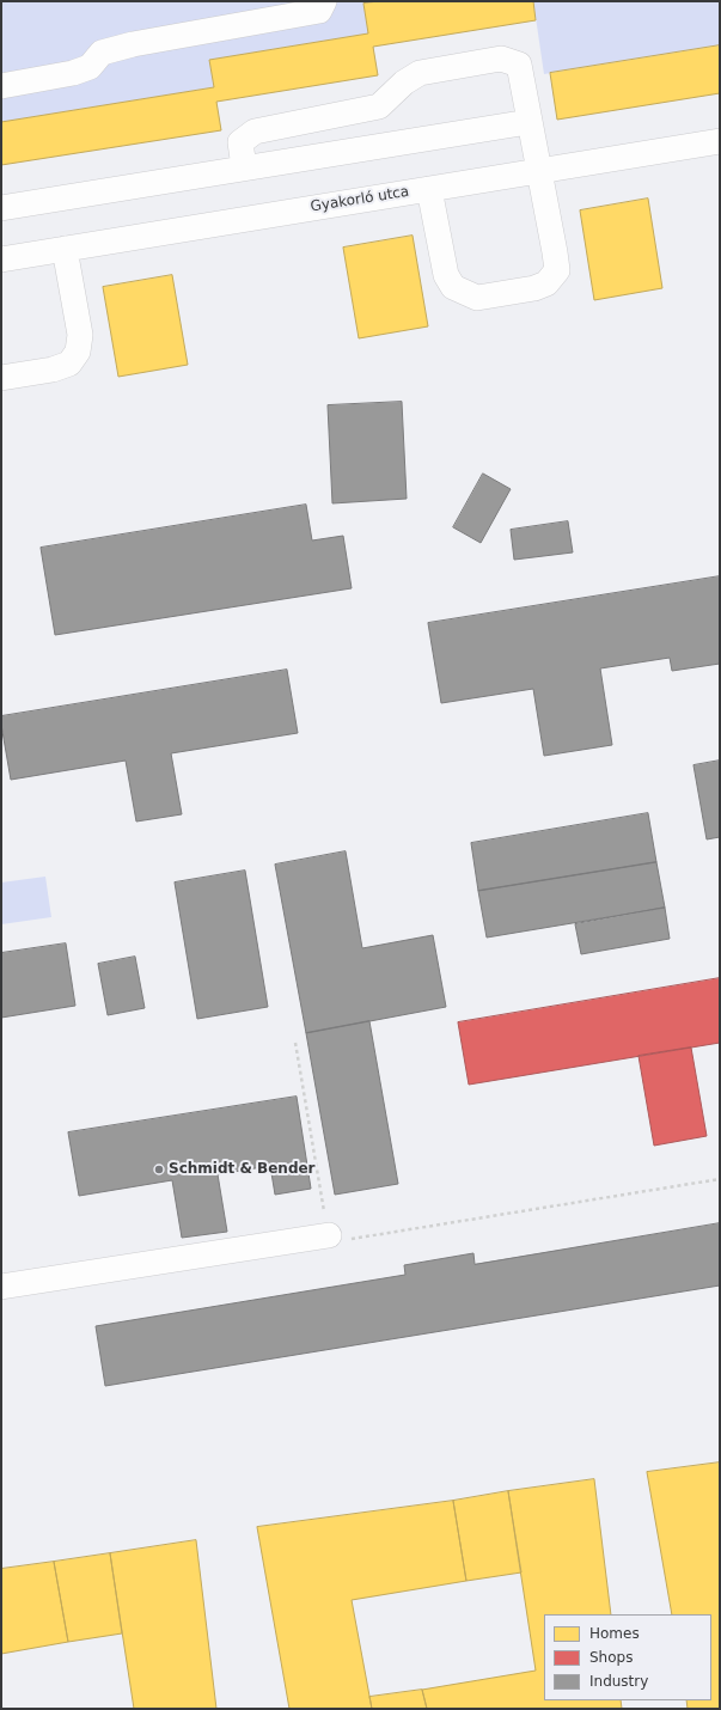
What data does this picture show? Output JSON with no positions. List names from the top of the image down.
{
  "streets": {
    "street": ["Gyakorló utca"]
  },
  "places": ["Schmidt & Bender"],
  "legend": ["Homes", "Shops", "Industry"]
}
